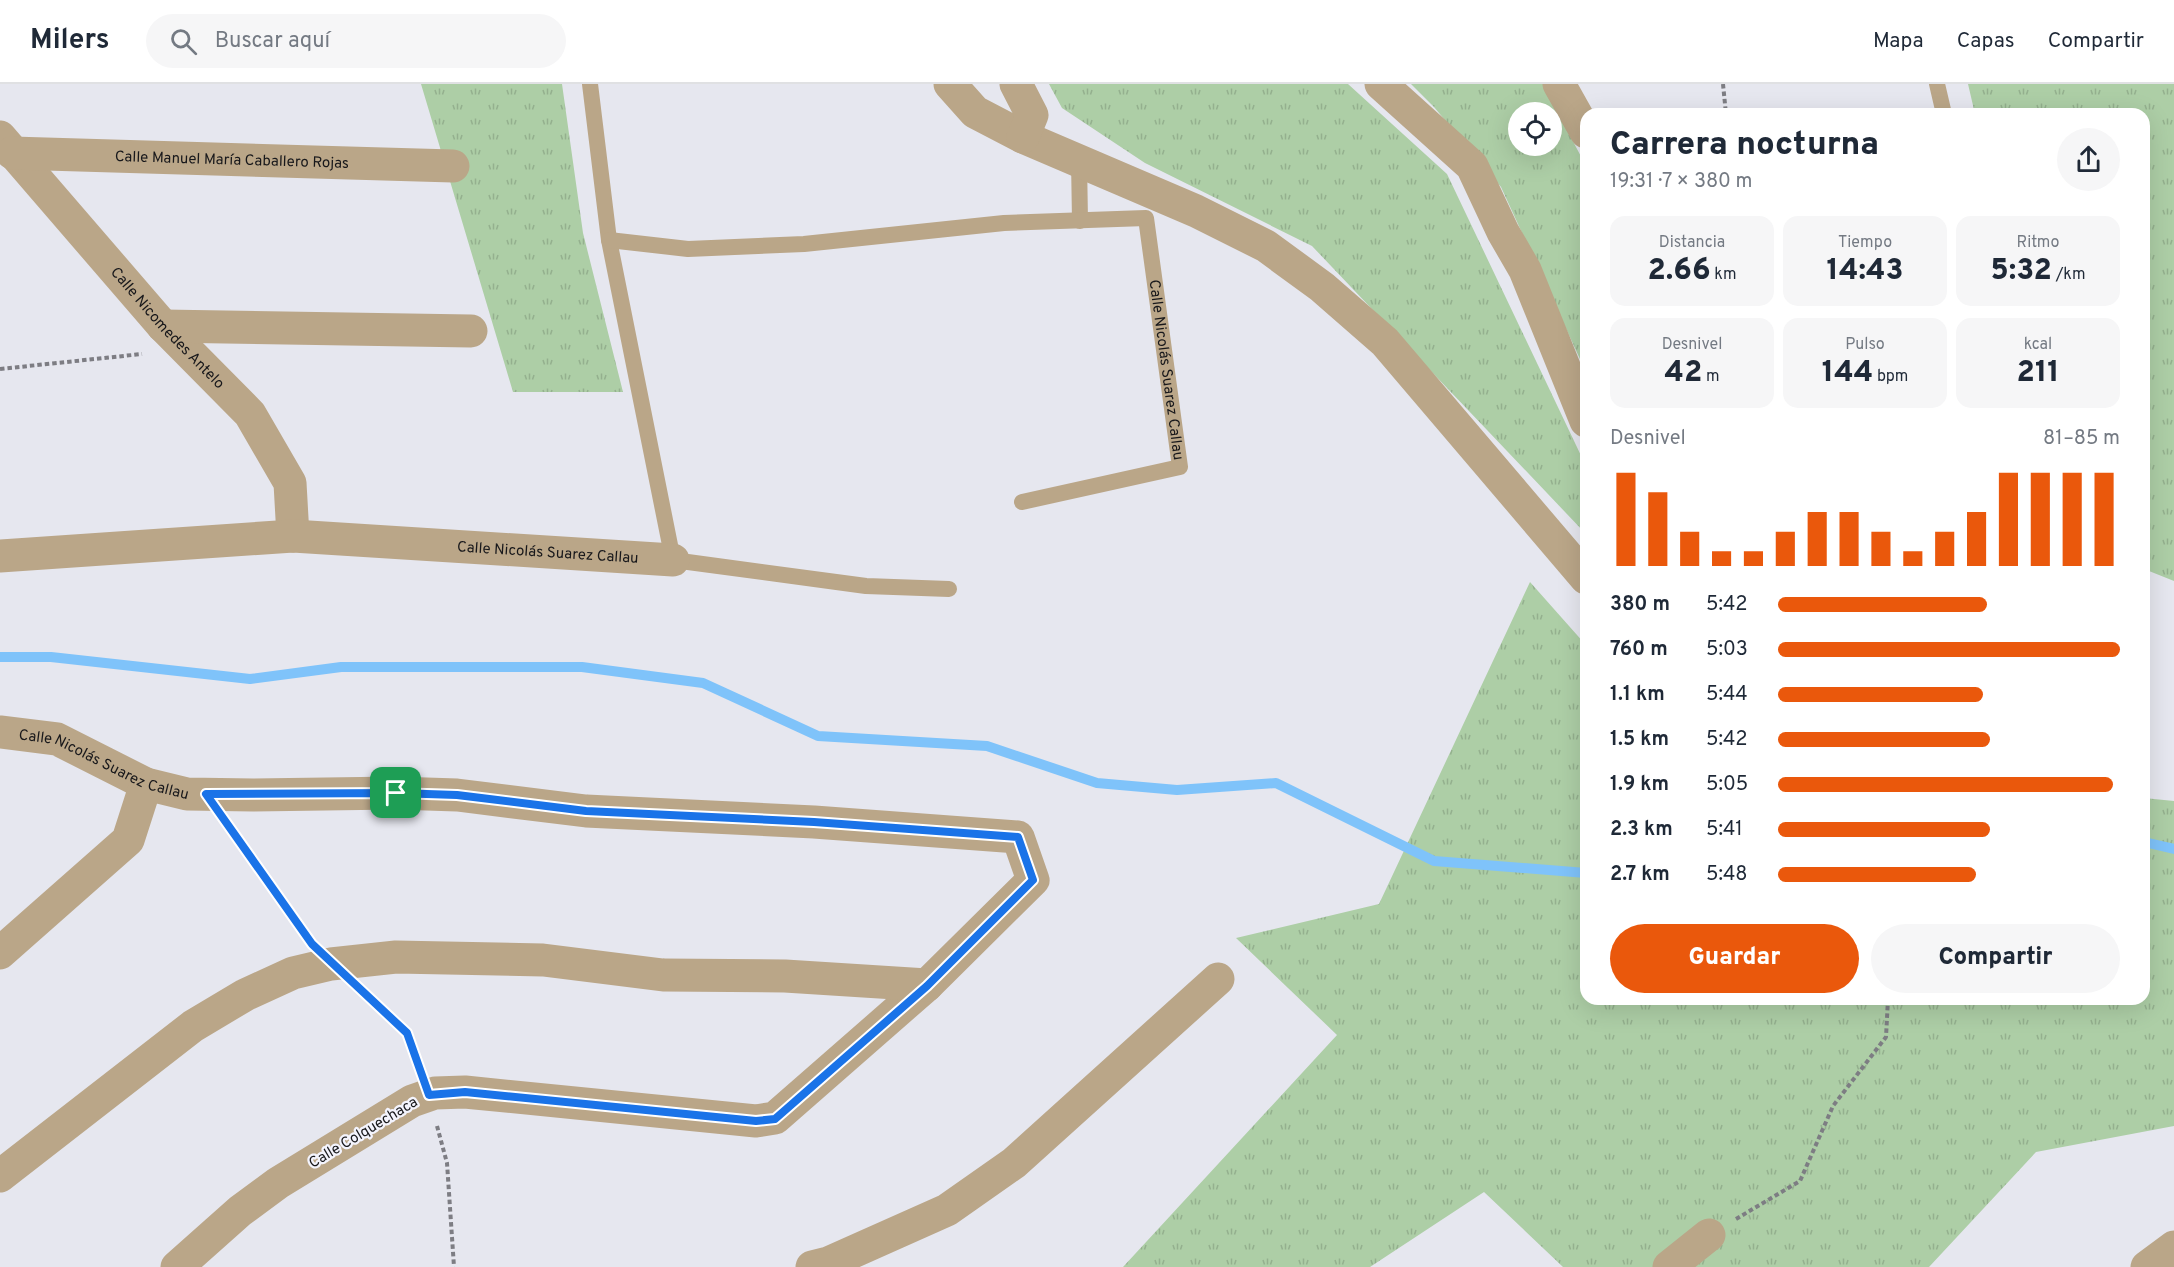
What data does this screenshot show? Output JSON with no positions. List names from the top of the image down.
{
  "streets": {
    "street": [
      "Calle Manuel María Caballero Rojas",
      "Calle Nicomedes Antelo",
      "Calle Nicolás Suarez Callau",
      "Calle Colquechaca"
    ]
  },
  "crossings": [
    ["Calle Manuel María Caballero Rojas", "Calle Nicomedes Antelo"],
    ["Calle Nicomedes Antelo", "Calle Nicolás Suarez Callau"],
    ["Calle Nicolás Suarez Callau", "Calle Colquechaca"]
  ],
  "page": {
    "header": "Milers",
    "search": "Buscar aquí",
    "nav": ["Mapa", "Capas", "Compartir"],
    "heading": ["Carrera nocturna", "19:31 · 7 × 380 m"],
    "stats": [
      ["Distancia", "2.66 km"],
      ["Tiempo", "14:43"],
      ["Ritmo", "5:32 /km"],
      ["Desnivel", "42 m"],
      ["Pulso", "144 bpm"],
      ["kcal", "211"]
    ],
    "chart": ["Desnivel", "81–85 m"],
    "list": [
      {
        "name": "380 m",
        "note": "5:42"
      },
      {
        "name": "760 m",
        "note": "5:03"
      },
      {
        "name": "1.1 km",
        "note": "5:44"
      },
      {
        "name": "1.5 km",
        "note": "5:42"
      },
      {
        "name": "1.9 km",
        "note": "5:05"
      },
      {
        "name": "2.3 km",
        "note": "5:41"
      },
      {
        "name": "2.7 km",
        "note": "5:48"
      }
    ],
    "buttons": ["Guardar", "Compartir"]
  }
}
